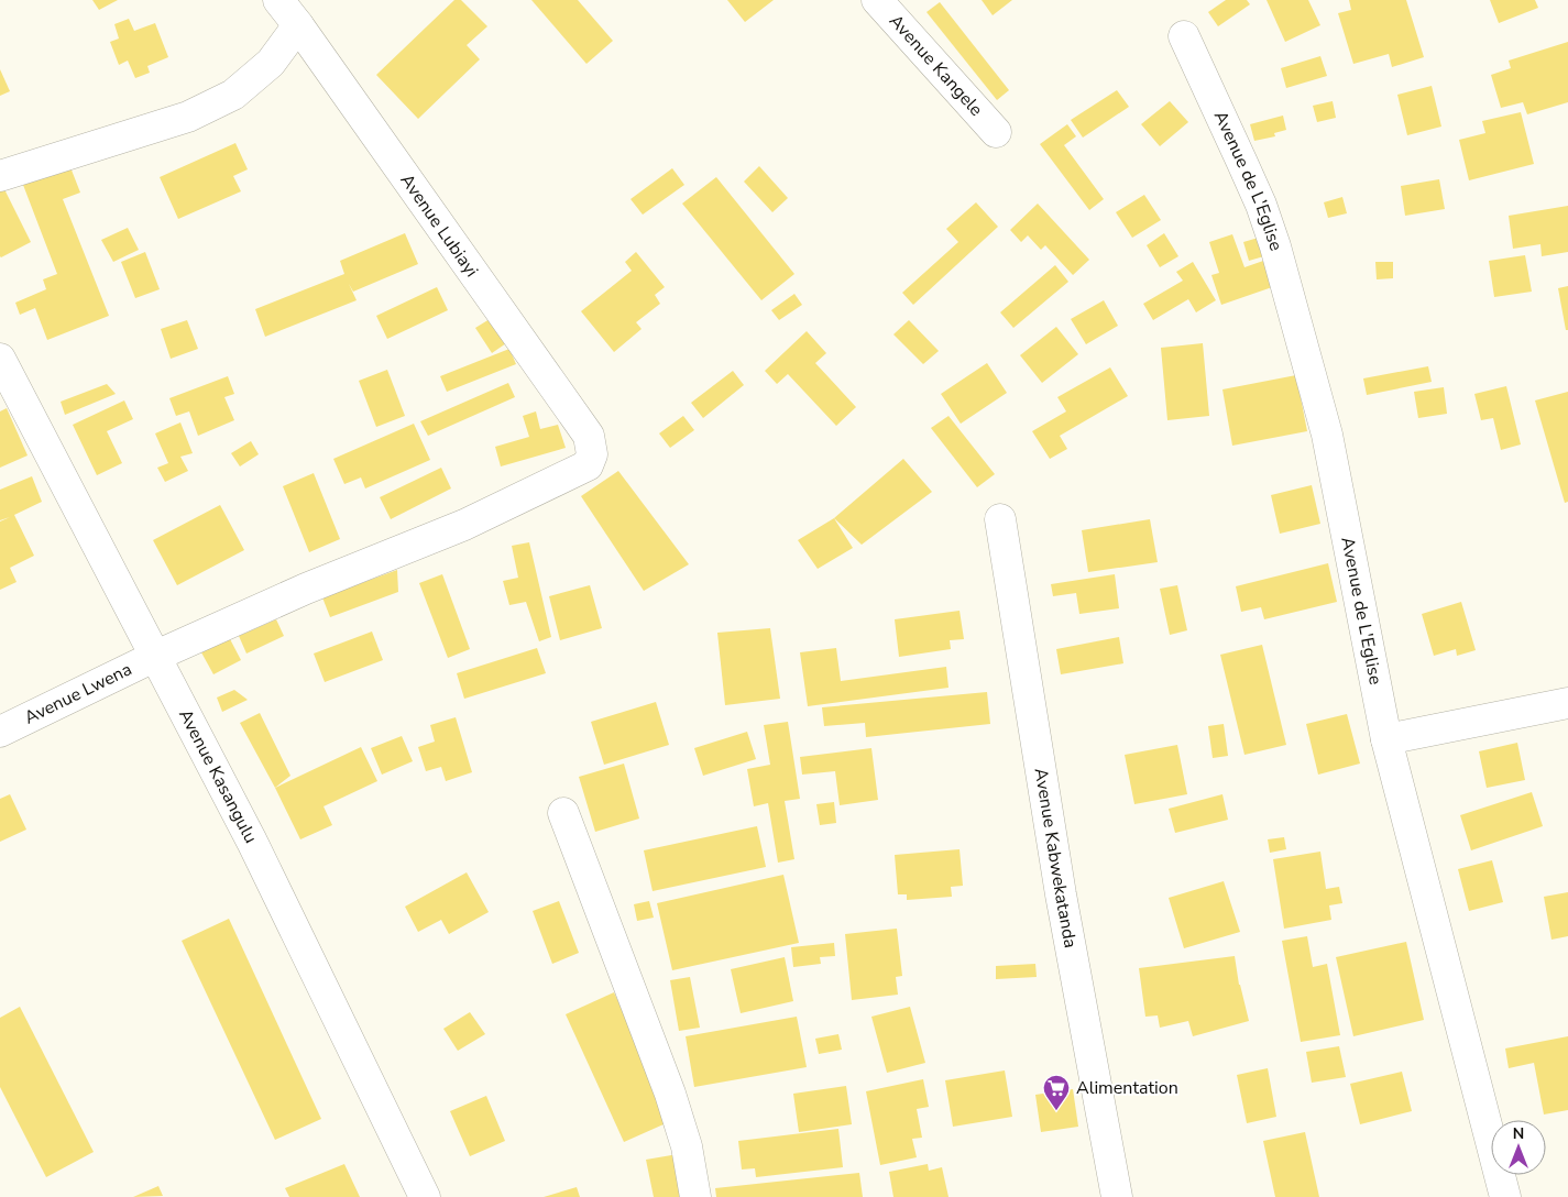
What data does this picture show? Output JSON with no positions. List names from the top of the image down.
{
  "streets": {
    "street": [
      "Avenue Kangele",
      "Avenue de L'Eglise",
      "Avenue Lubiayi",
      "Avenue Lwena",
      "Avenue Kasangulu",
      "Avenue Kabwekatanda"
    ]
  },
  "crossings": [
    ["Avenue Lubiayi", "Avenue Lwena"],
    ["Avenue Lwena", "Avenue Kasangulu"]
  ],
  "places": {
    "supermarket": ["Alimentation"]
  },
  "north": "top"
}
